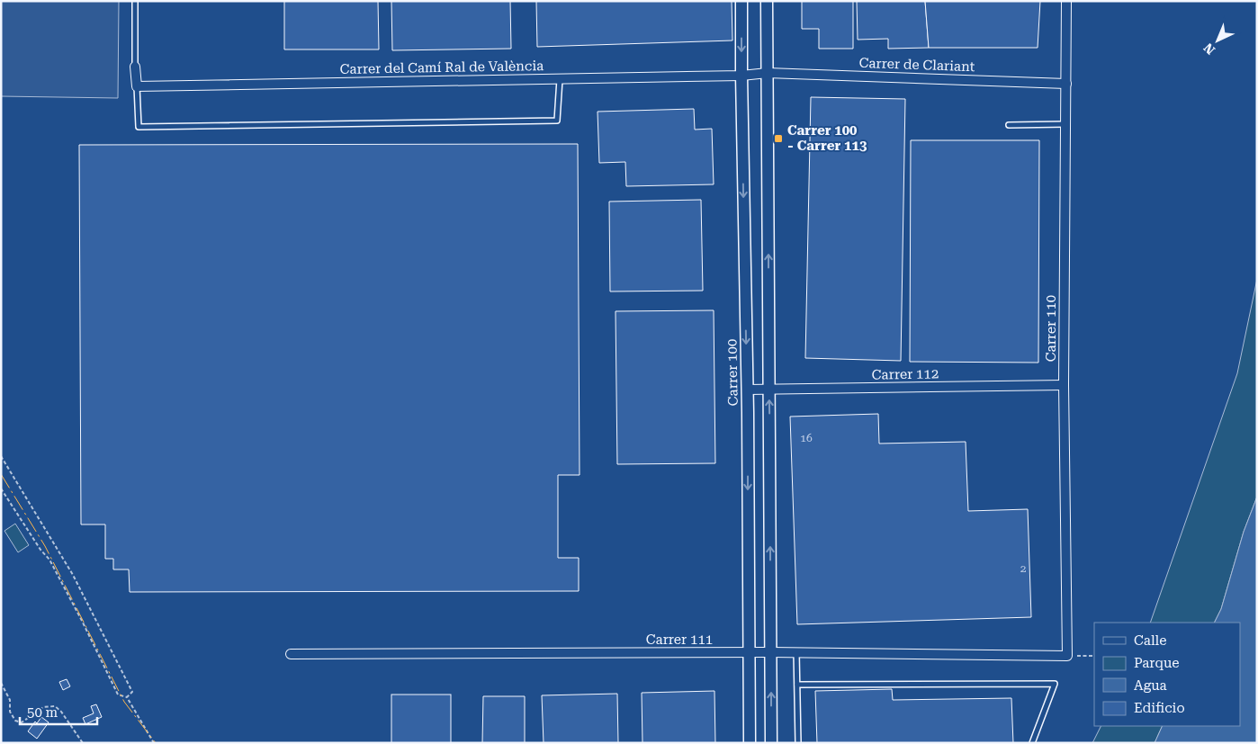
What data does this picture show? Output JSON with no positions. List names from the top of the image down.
{
  "streets": {
    "street": [
      "Carrer de Clariant",
      "Carrer del Camí Ral de València",
      "Carrer 110",
      "Carrer 100",
      "Carrer 112",
      "Carrer 111"
    ]
  },
  "crossings": [
    ["Carrer de Clariant", "Carrer del Camí Ral de València"],
    ["Carrer de Clariant", "Carrer 110"],
    ["Carrer del Camí Ral de València", "Carrer 100"],
    ["Carrer 110", "Carrer 112"],
    ["Carrer 110", "Carrer 111"],
    ["Carrer 100", "Carrer 112"],
    ["Carrer 100", "Carrer 111"]
  ],
  "places": {
    "transit": ["Carrer 100 - Carrer 113"]
  },
  "house_numbers": ["16", "2"],
  "legend": [
    "Calle",
    "Parque",
    "Agua",
    "Edificio"
  ],
  "scale_bar": "50 m",
  "north": "bottom left"
}
